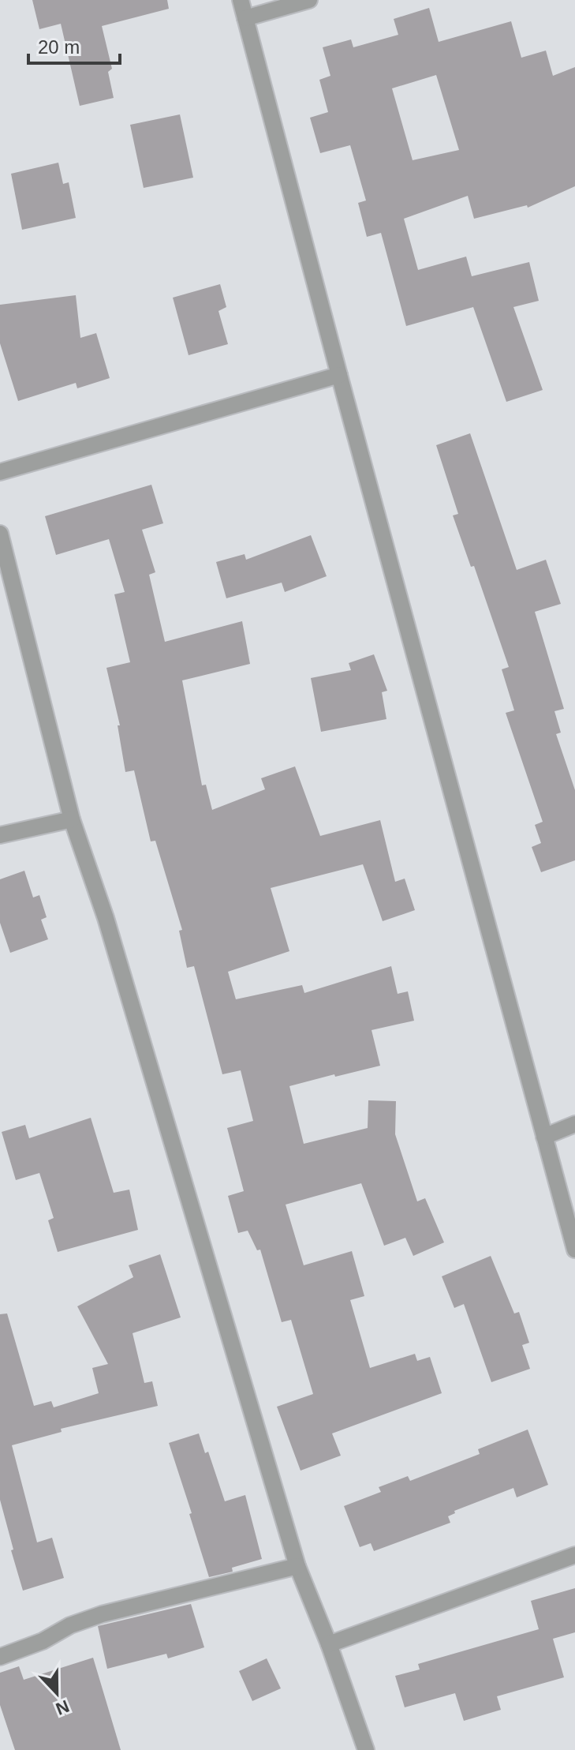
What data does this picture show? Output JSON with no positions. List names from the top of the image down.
{
  "scale_bar": "20 m",
  "north": "bottom"
}
